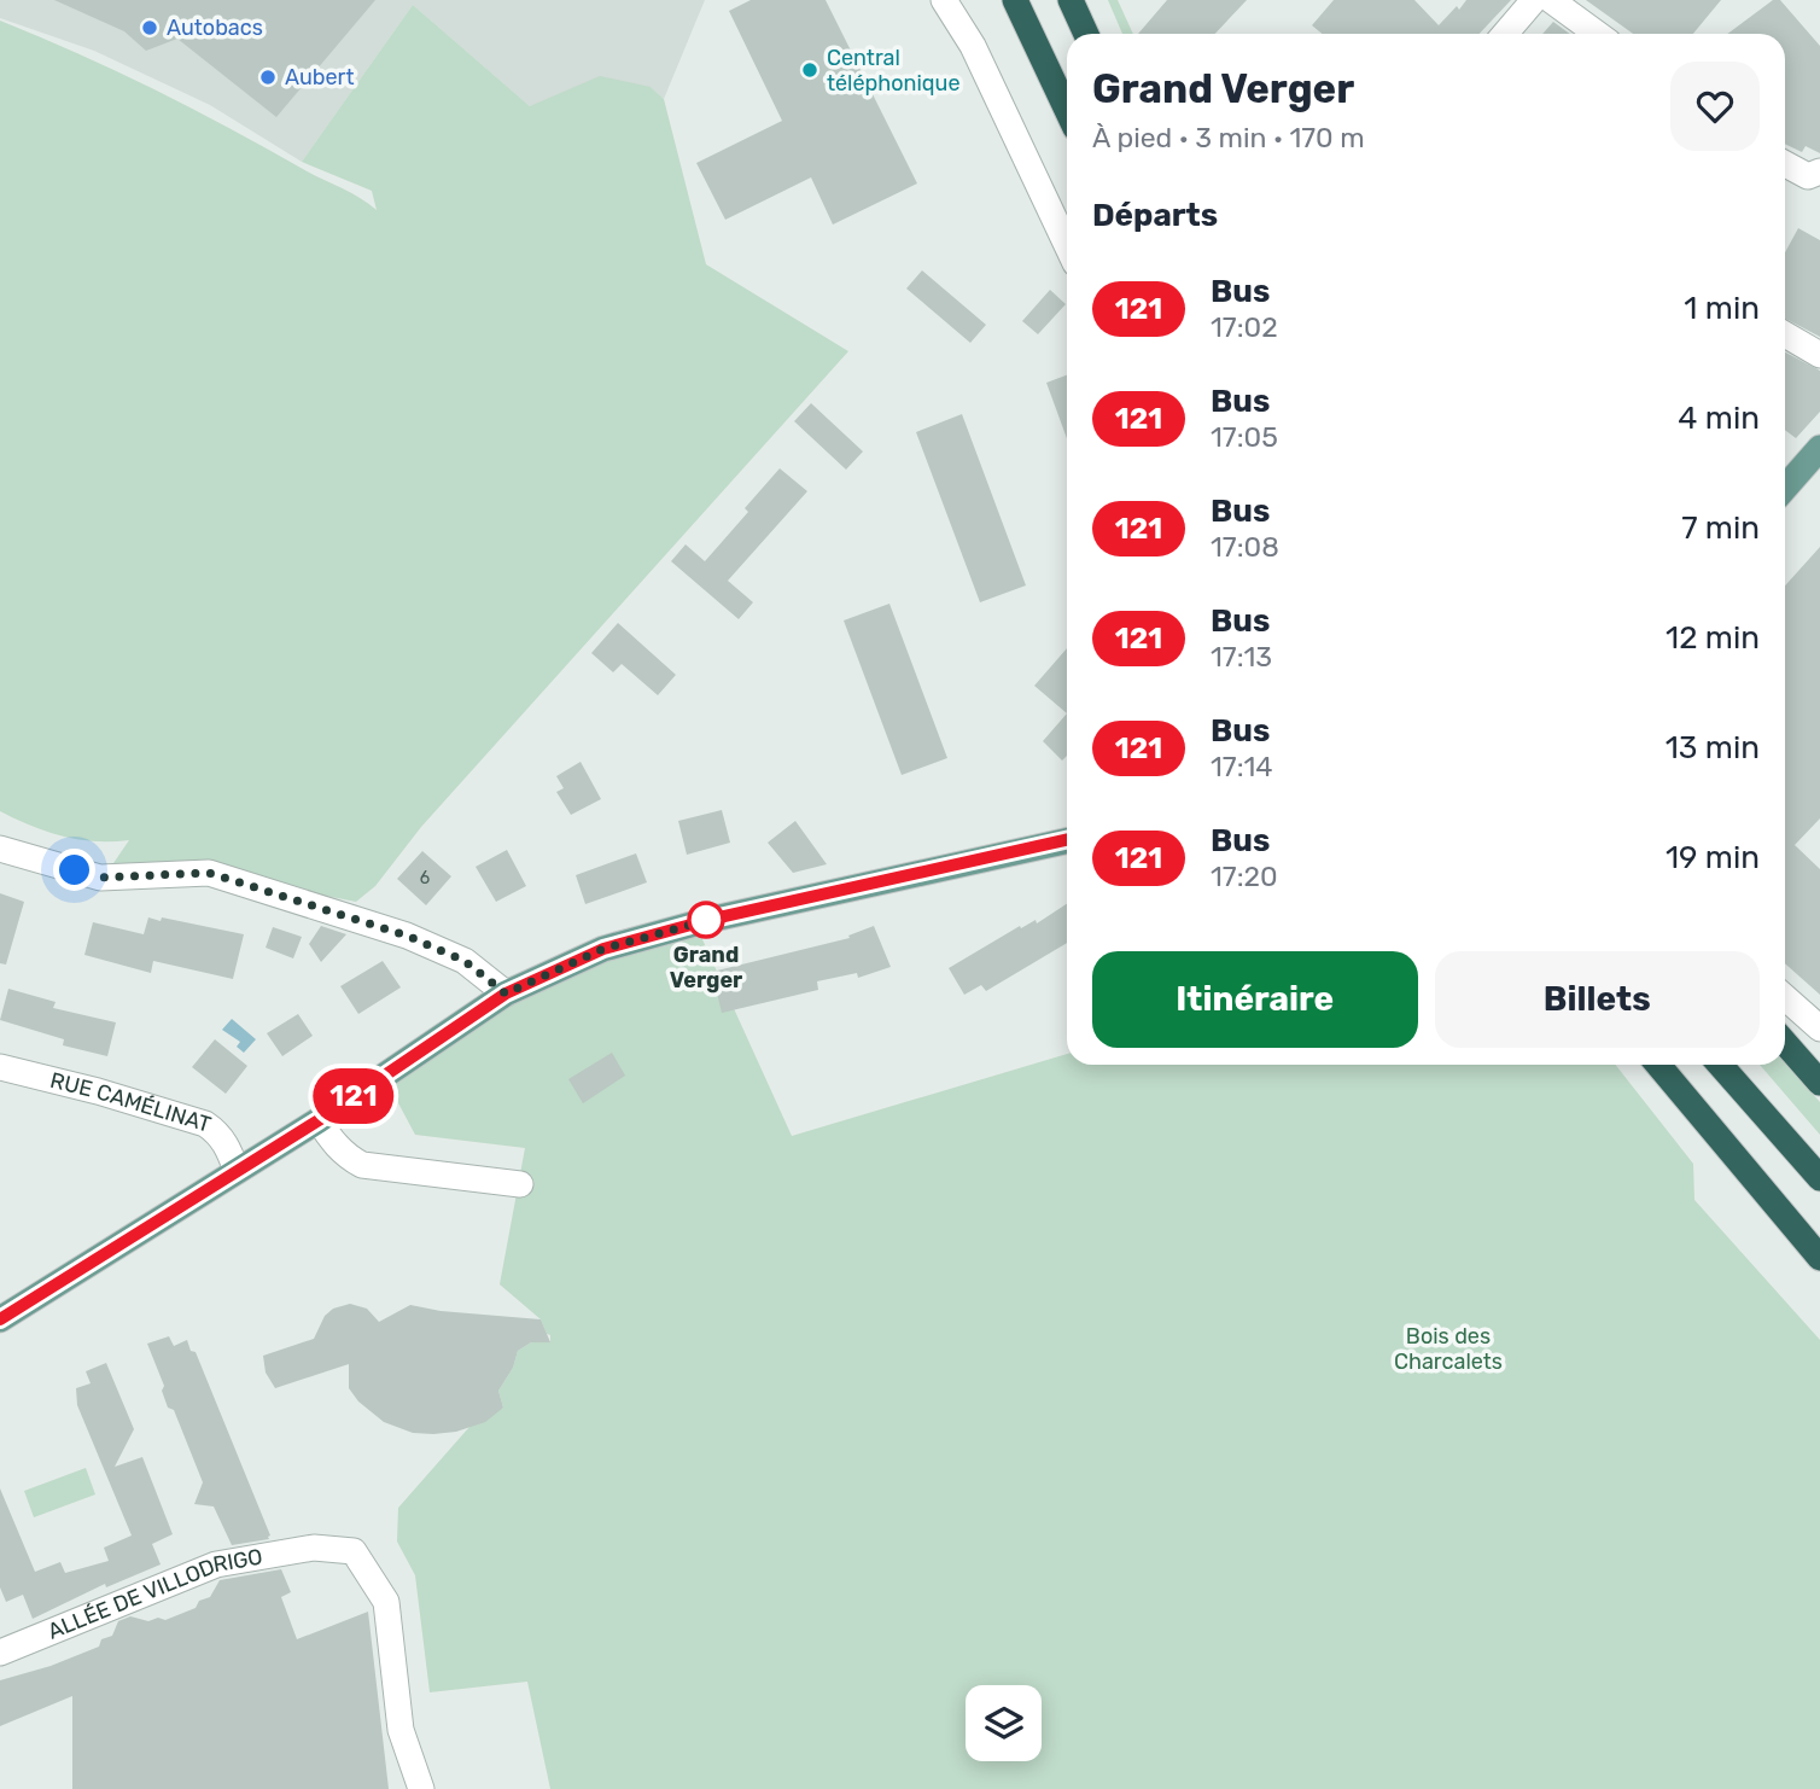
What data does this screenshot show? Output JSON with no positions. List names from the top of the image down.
{
  "streets": {
    "street": ["RUE CAMÉLINAT", "ALLÉE DE VILLODRIGO"]
  },
  "parks": ["Bois des Charcalets"],
  "places": [
    "Autobacs",
    "Central téléphonique",
    "Aubert",
    "Grand Verger"
  ],
  "lines": ["bus line 121"],
  "house_numbers": ["6"],
  "page": {
    "on_map": "121",
    "heading": [
      ["Grand Verger", "À pied · 3 min · 170 m"],
      "Départs"
    ],
    "list": [
      {
        "mark": "121",
        "name": "Bus",
        "note": "17:02",
        "value": "1 min"
      },
      {
        "mark": "121",
        "name": "Bus",
        "note": "17:05",
        "value": "4 min"
      },
      {
        "mark": "121",
        "name": "Bus",
        "note": "17:08",
        "value": "7 min"
      },
      {
        "mark": "121",
        "name": "Bus",
        "note": "17:13",
        "value": "12 min"
      },
      {
        "mark": "121",
        "name": "Bus",
        "note": "17:14",
        "value": "13 min"
      },
      {
        "mark": "121",
        "name": "Bus",
        "note": "17:20",
        "value": "19 min"
      }
    ],
    "buttons": ["Itinéraire", "Billets"]
  }
}
